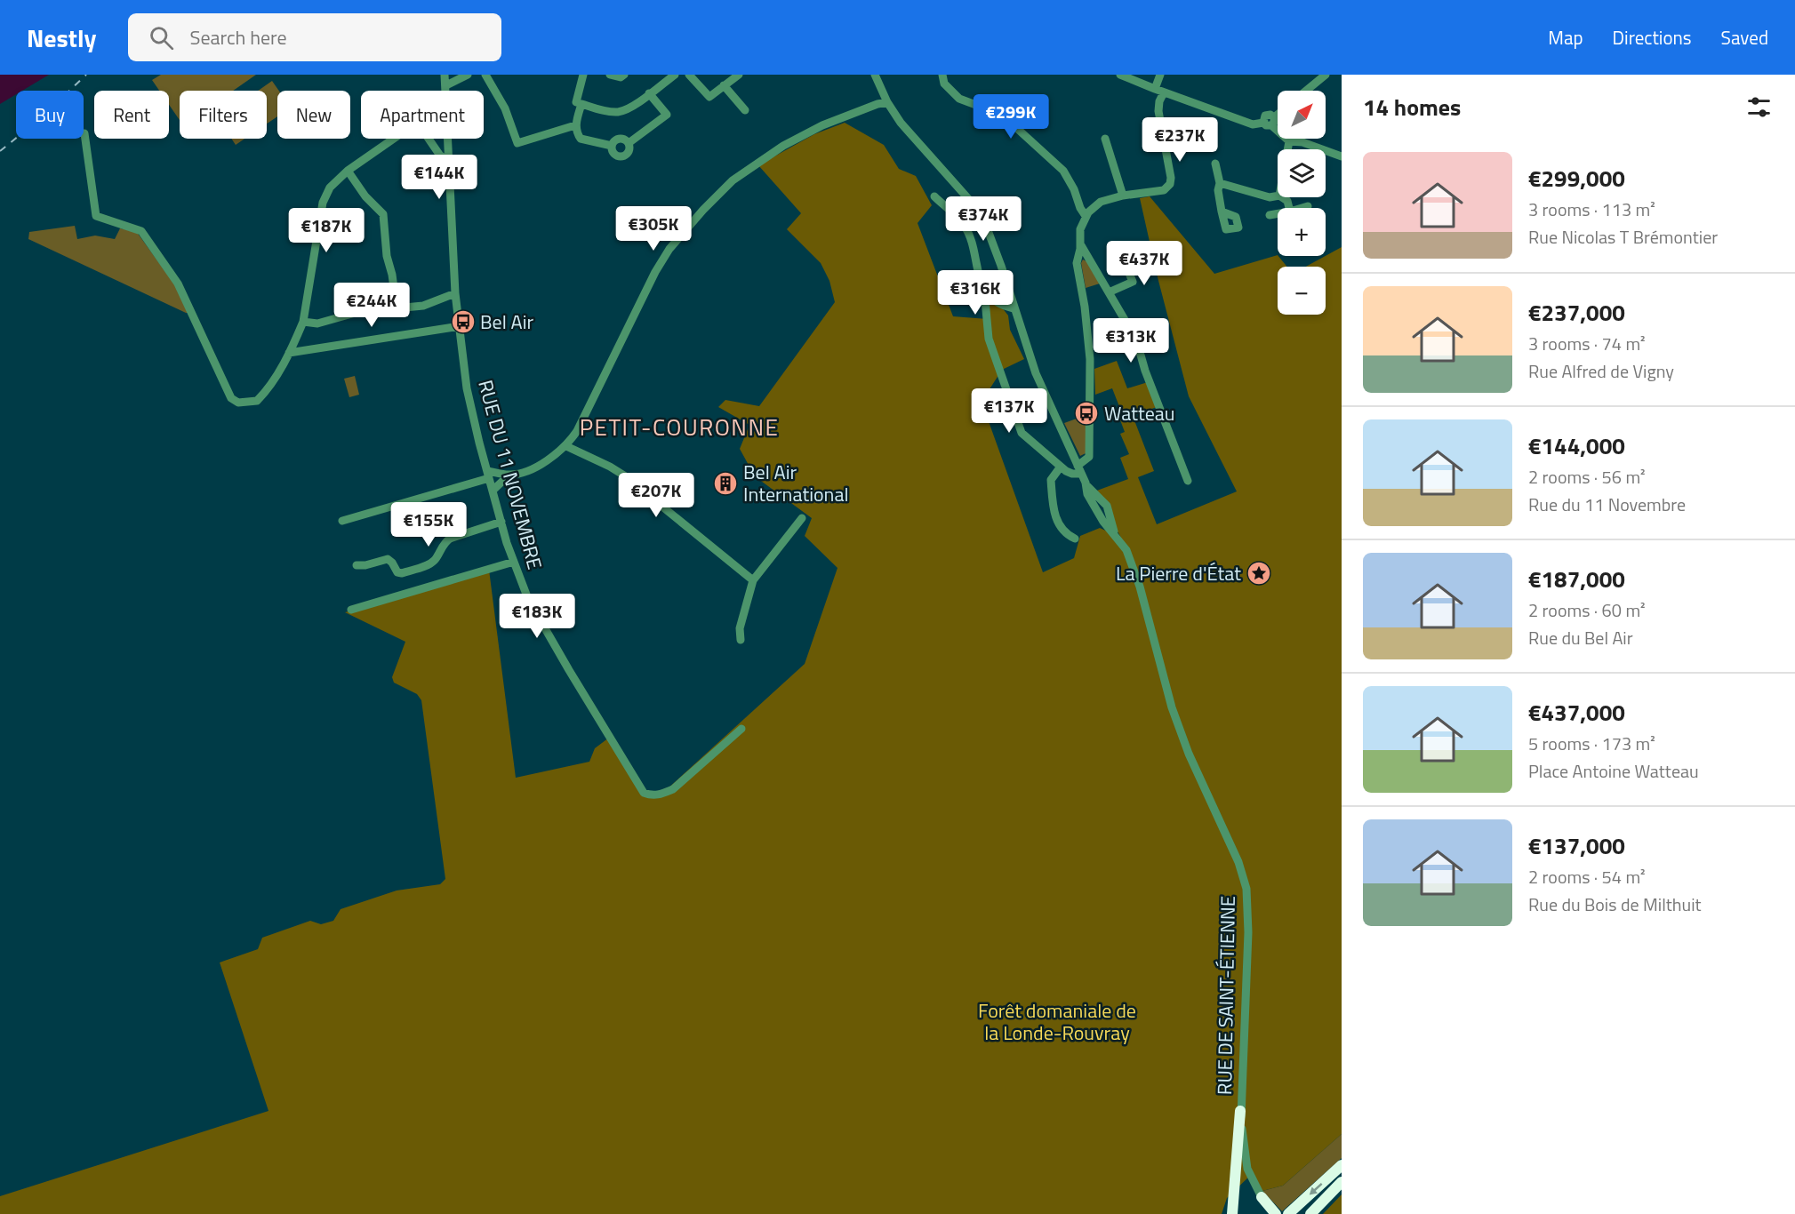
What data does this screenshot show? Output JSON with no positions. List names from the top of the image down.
{
  "streets": {
    "street": ["RUE DU 11 NOVEMBRE", "RUE DE SAINT-ÉTIENNE"]
  },
  "districts": ["PETIT-COURONNE"],
  "parks": ["Forêt domaniale de la Londe-Rouvray"],
  "places": {
    "bus stop": ["Bel Air", "Watteau"],
    "building": ["Bel Air International"],
    "place": ["La Pierre d'État"]
  },
  "north": "top right",
  "page": {
    "header": "Nestly",
    "search": "Search here",
    "nav": ["Map", "Directions", "Saved"],
    "heading": "14 homes",
    "map_buttons": ["+", "−"],
    "chip": [
      "Buy",
      "Rent",
      "Filters",
      "New",
      "Apartment"
    ],
    "price": [
      "€299K",
      "€237K",
      "€144K",
      "€374K",
      "€305K",
      "€187K",
      "€437K",
      "€316K",
      "€244K",
      "€313K",
      "€137K",
      "€207K",
      "€155K",
      "€183K"
    ],
    "list": [
      {
        "name": "€299,000",
        "note": "3 rooms · 113 m² · Rue Nicolas T Brémontier"
      },
      {
        "name": "€237,000",
        "note": "3 rooms · 74 m² · Rue Alfred de Vigny"
      },
      {
        "name": "€144,000",
        "note": "2 rooms · 56 m² · Rue du 11 Novembre"
      },
      {
        "name": "€187,000",
        "note": "2 rooms · 60 m² · Rue du Bel Air"
      },
      {
        "name": "€437,000",
        "note": "5 rooms · 173 m² · Place Antoine Watteau"
      },
      {
        "name": "€137,000",
        "note": "2 rooms · 54 m² · Rue du Bois de Milthuit"
      }
    ]
  }
}
